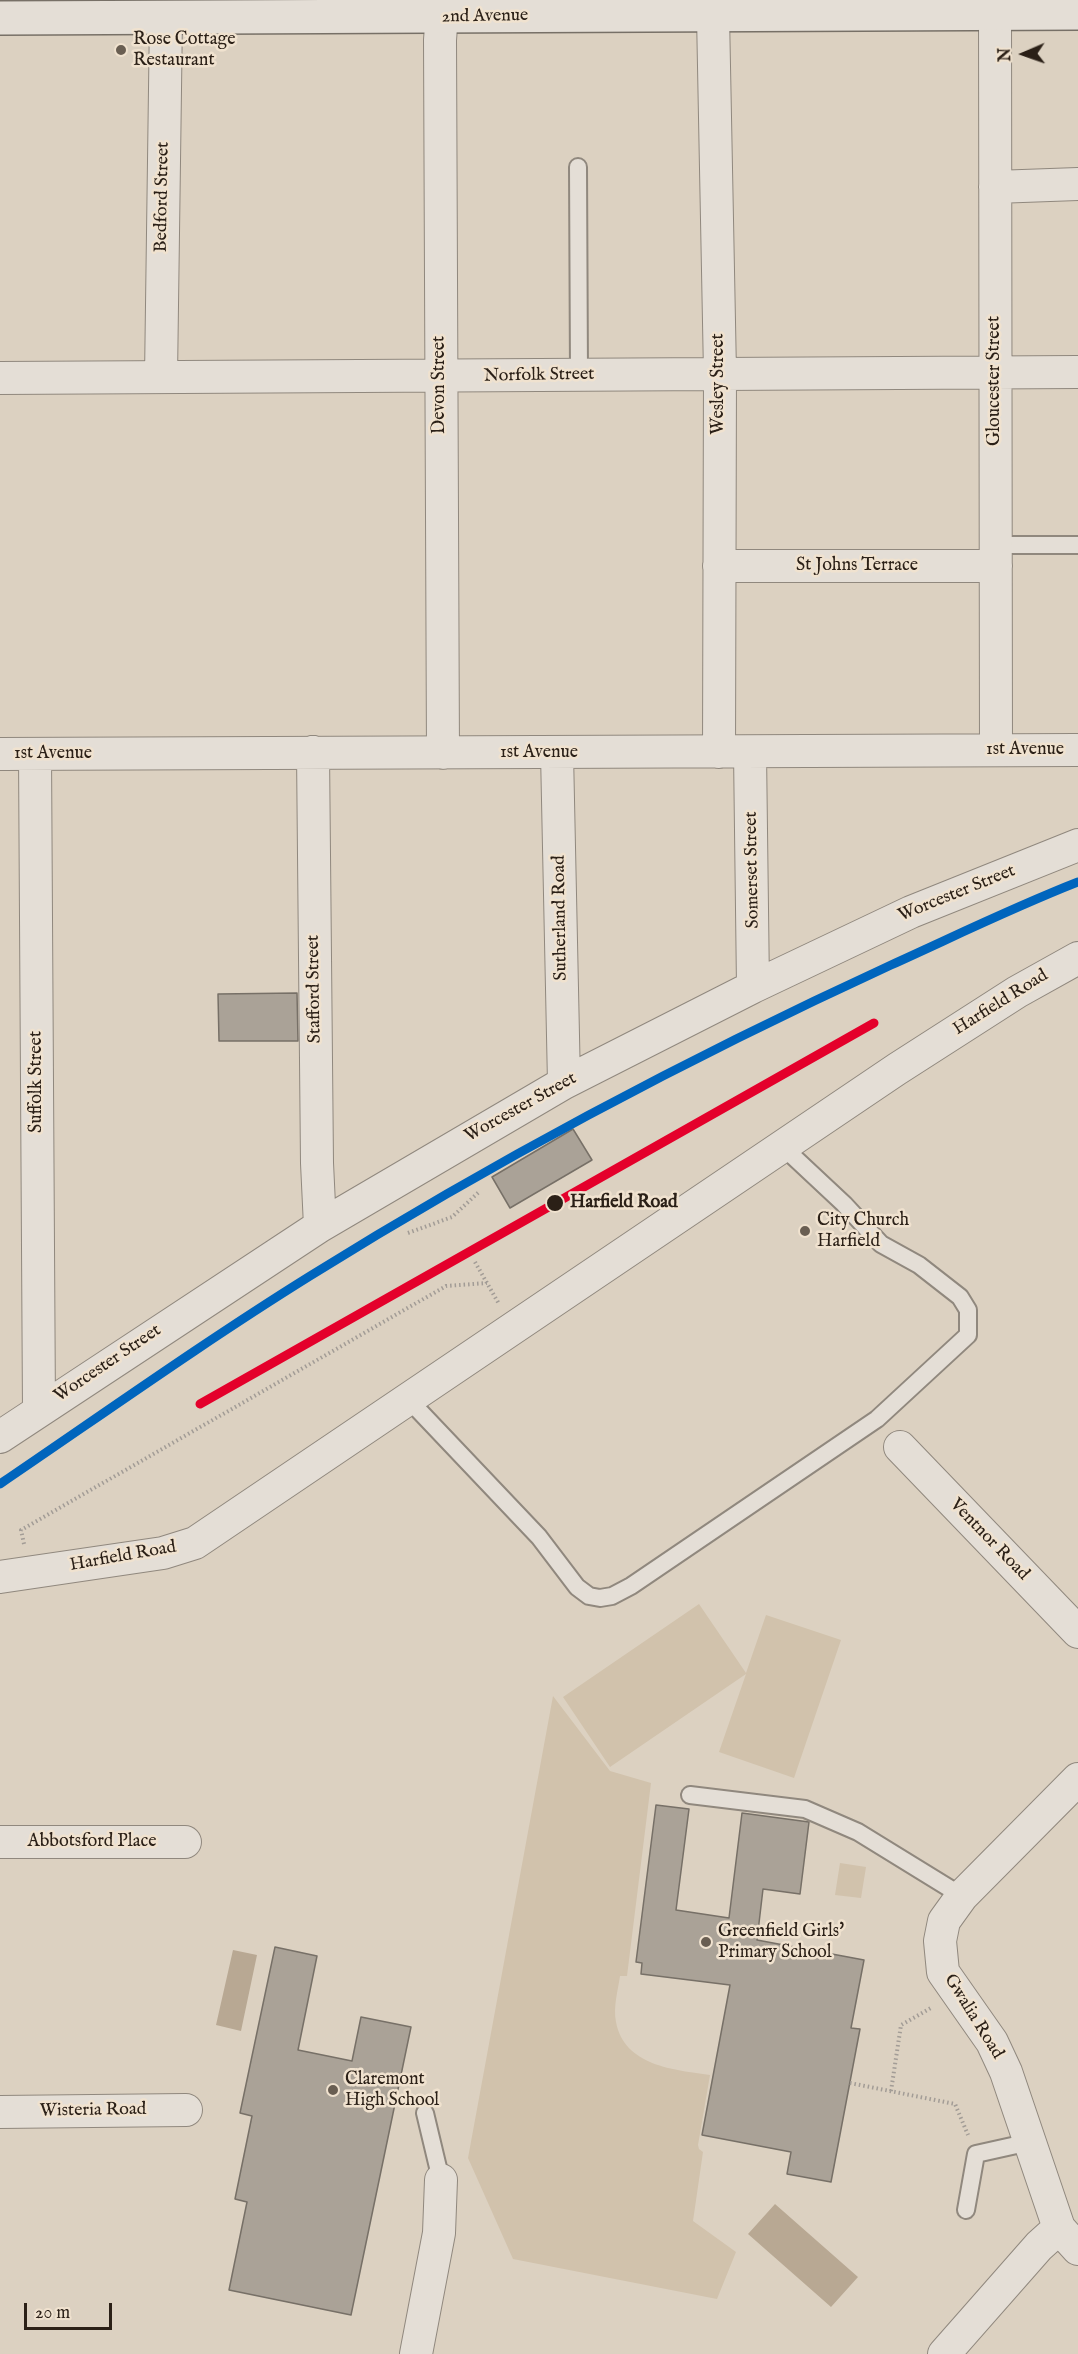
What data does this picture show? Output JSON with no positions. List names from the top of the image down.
{
  "streets": {
    "street": [
      "2nd Avenue",
      "Bedford Street",
      "Norfolk Street",
      "Gloucester Street",
      "Wesley Street",
      "Devon Street",
      "St Johns Terrace",
      "1st Avenue",
      "Somerset Street",
      "Worcester Street",
      "Sutherland Road",
      "Stafford Street",
      "Harfield Road",
      "Suffolk Street",
      "Ventnor Road",
      "Abbotsford Place",
      "Gwalia Road",
      "Wisteria Road"
    ]
  },
  "crossings": [
    ["2nd Avenue", "Bedford Street"],
    ["2nd Avenue", "Gloucester Street"],
    ["2nd Avenue", "Wesley Street"],
    ["2nd Avenue", "Devon Street"],
    ["Bedford Street", "Norfolk Street"],
    ["Norfolk Street", "Gloucester Street"],
    ["Norfolk Street", "Wesley Street"],
    ["Norfolk Street", "Devon Street"],
    ["Gloucester Street", "St Johns Terrace"],
    ["Gloucester Street", "1st Avenue"],
    ["Wesley Street", "St Johns Terrace"],
    ["Wesley Street", "1st Avenue"],
    ["Devon Street", "1st Avenue"],
    ["1st Avenue", "Somerset Street"],
    ["1st Avenue", "Sutherland Road"],
    ["1st Avenue", "Stafford Street"],
    ["1st Avenue", "Suffolk Street"],
    ["Somerset Street", "Worcester Street"],
    ["Worcester Street", "Sutherland Road"],
    ["Worcester Street", "Stafford Street"],
    ["Worcester Street", "Suffolk Street"]
  ],
  "places": [
    "Rose Cottage Restaurant",
    "Harfield Road",
    "City Church Harfield",
    "Greenfield Girls' Primary School",
    "Claremont High School"
  ],
  "scale_bar": "20 m",
  "north": "left"
}
